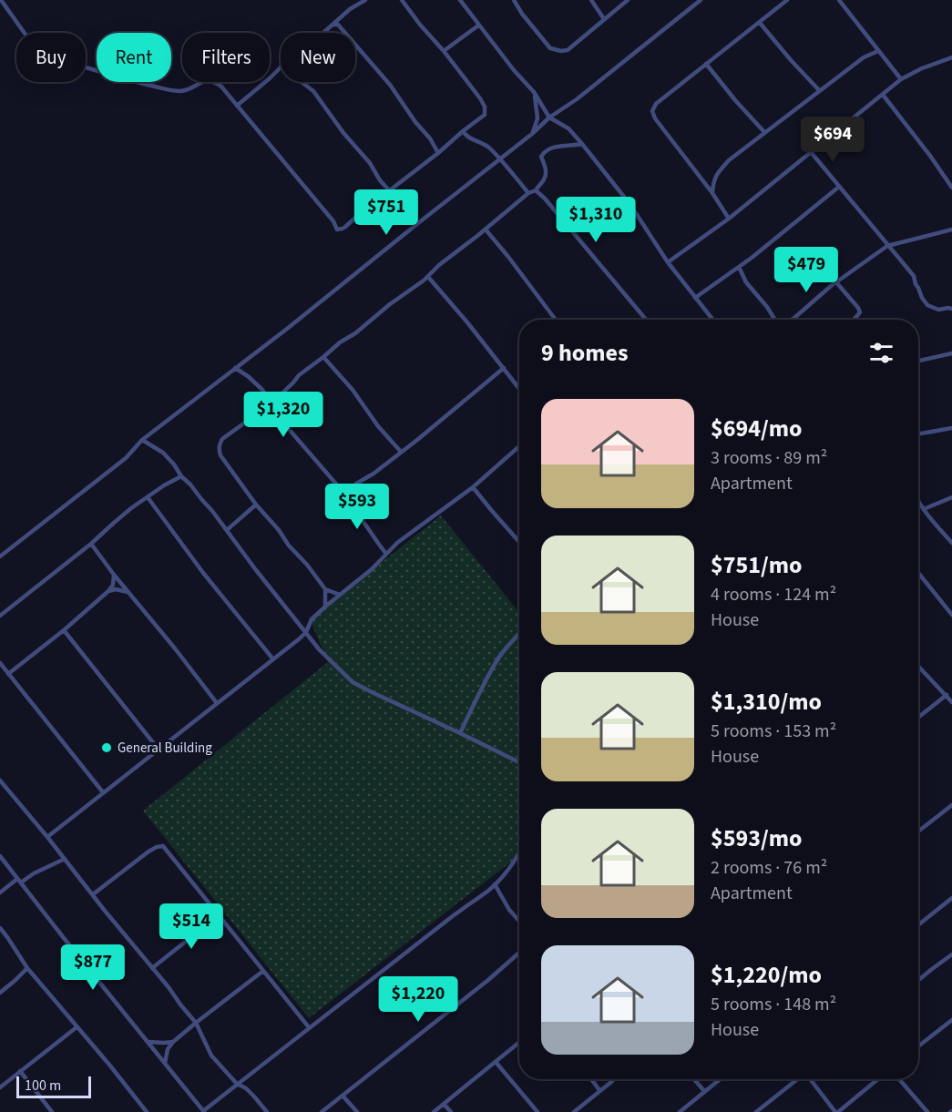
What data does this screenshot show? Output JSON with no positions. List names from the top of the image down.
{
  "places": ["General Building"],
  "scale_bar": "100 m",
  "page": {
    "chip": [
      "Buy",
      "Rent",
      "Filters",
      "New"
    ],
    "price": [
      "$694",
      "$751",
      "$1,310",
      "$479",
      "$1,320",
      "$593",
      "$514",
      "$877",
      "$1,220"
    ],
    "heading": "9 homes",
    "list": [
      {
        "name": "$694/mo",
        "note": "3 rooms · 89 m² · Apartment"
      },
      {
        "name": "$751/mo",
        "note": "4 rooms · 124 m² · House"
      },
      {
        "name": "$1,310/mo",
        "note": "5 rooms · 153 m² · House"
      },
      {
        "name": "$593/mo",
        "note": "2 rooms · 76 m² · Apartment"
      },
      {
        "name": "$1,220/mo",
        "note": "5 rooms · 148 m² · House"
      }
    ],
    "scale": "100 m"
  }
}
